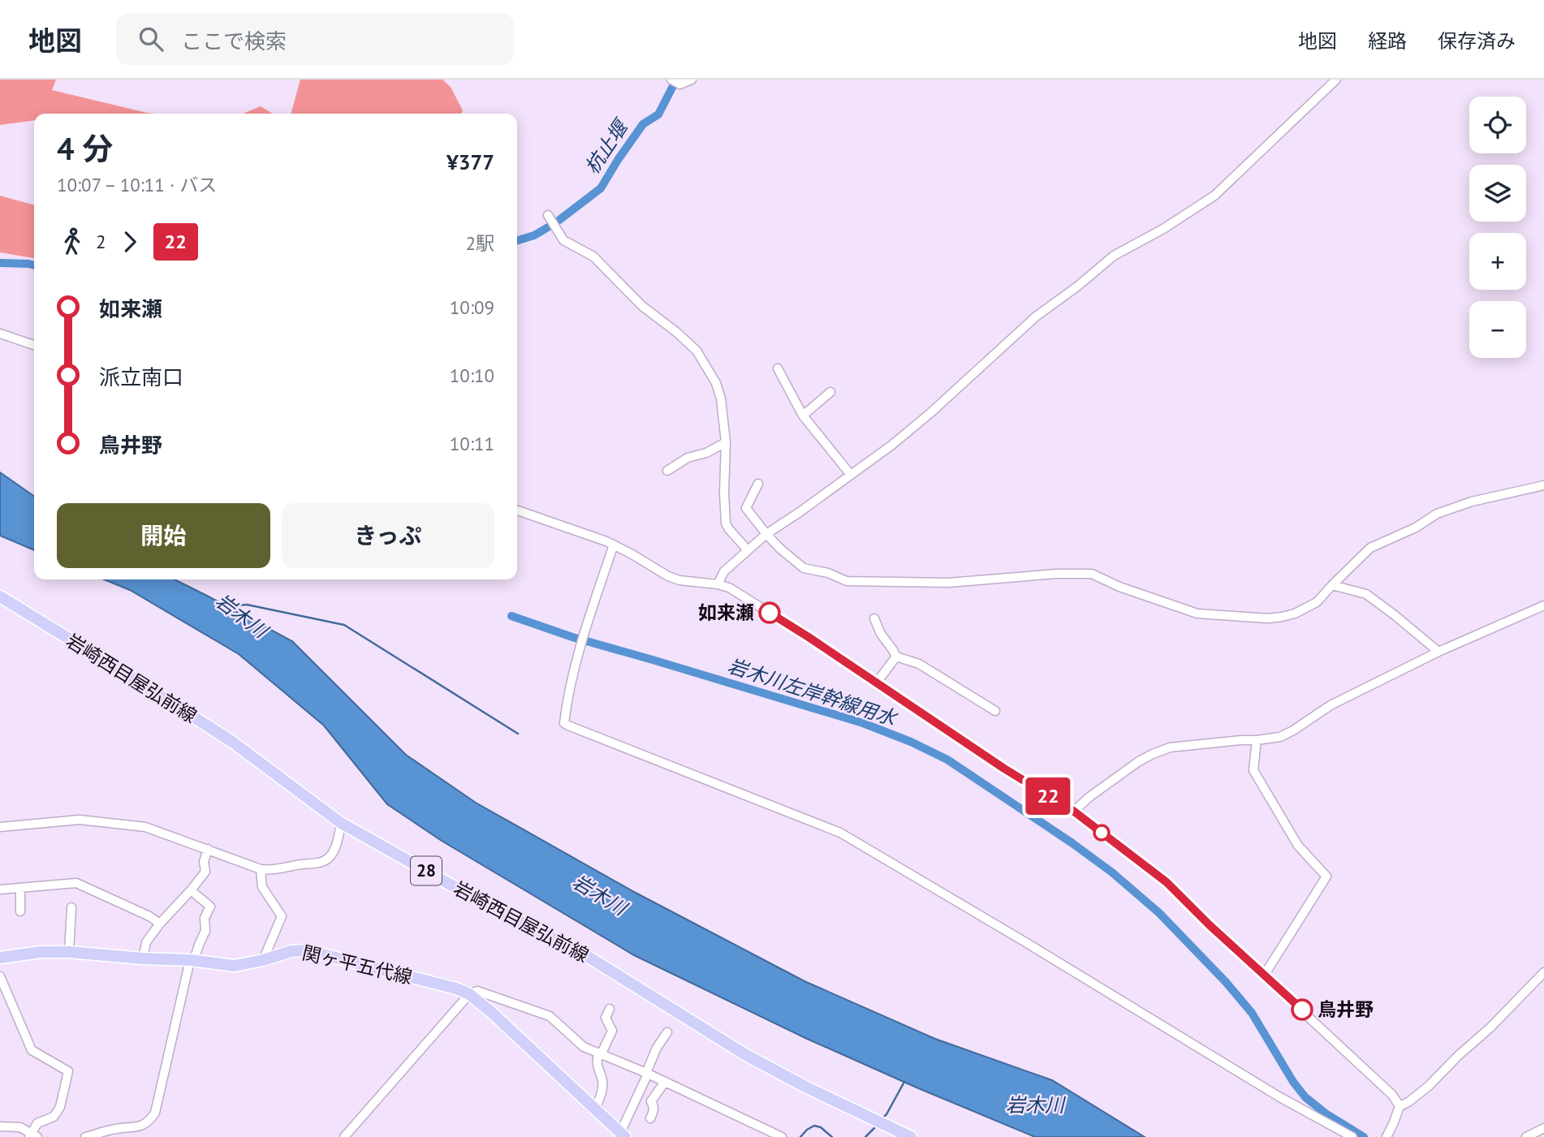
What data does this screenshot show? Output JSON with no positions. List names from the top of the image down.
{
  "streets": {
    "main road": ["岩崎西目屋弘前線", "28", "関ヶ平五代線"]
  },
  "water": ["杭止堰", "岩木川", "岩木川左岸幹線用水"],
  "places": ["如来瀬", "鳥井野"],
  "lines": ["bus line 22"],
  "page": {
    "header": "地図",
    "search": "ここで検索",
    "nav": ["地図", "経路", "保存済み"],
    "on_map": "22",
    "map_buttons": ["+", "−"],
    "heading": ["4 分", "10:07 – 10:11 · バス", "¥377"],
    "legs": ["2", "22", "2駅"],
    "list": [
      {
        "name": "如来瀬",
        "value": "10:09"
      },
      {
        "name": "派立南口",
        "value": "10:10"
      },
      {
        "name": "鳥井野",
        "value": "10:11"
      }
    ],
    "buttons": ["開始", "きっぷ"]
  }
}
